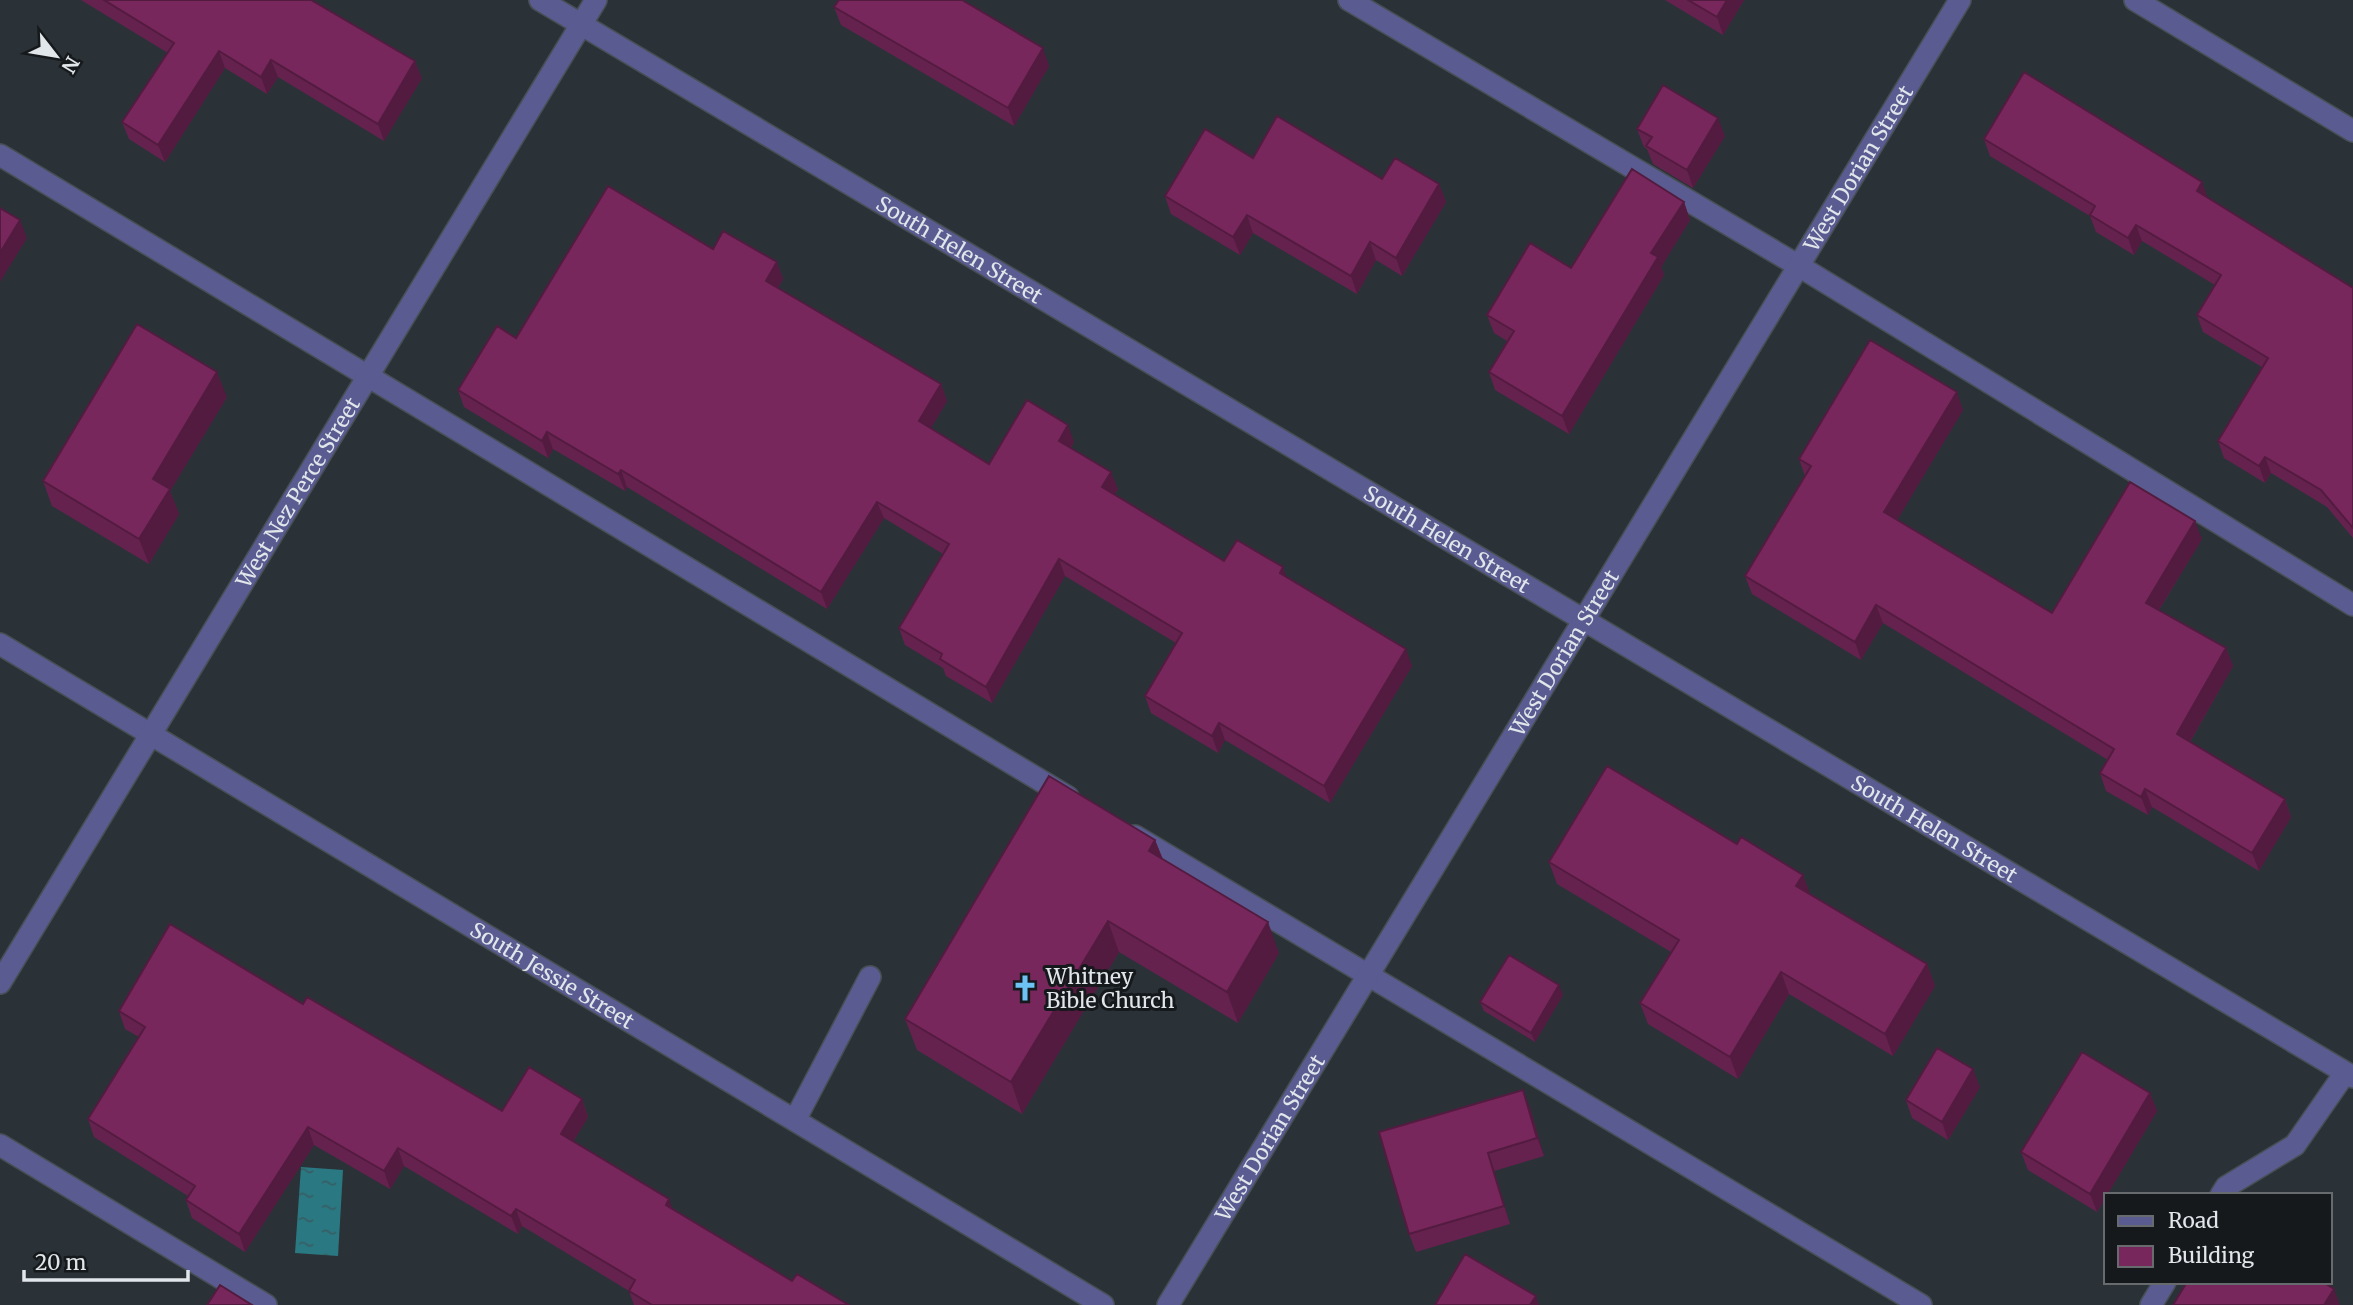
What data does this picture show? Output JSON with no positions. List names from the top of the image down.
{
  "streets": {
    "street": [
      "West Dorian Street",
      "South Helen Street",
      "West Nez Perce Street",
      "South Jessie Street"
    ]
  },
  "crossings": [
    ["West Dorian Street", "South Helen Street"],
    ["South Helen Street", "West Nez Perce Street"],
    ["West Nez Perce Street", "South Jessie Street"]
  ],
  "places": {
    "church": ["Whitney Bible Church"]
  },
  "legend": ["Road", "Building"],
  "scale_bar": "20 m",
  "north": "bottom right"
}
